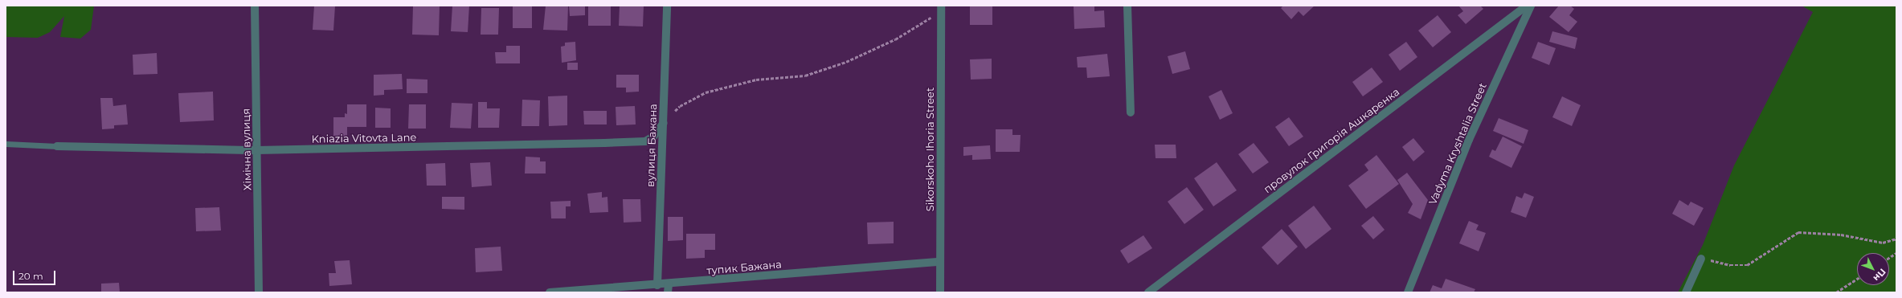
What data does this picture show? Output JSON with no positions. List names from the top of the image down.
{
  "streets": {
    "street": [
      "Kniazia Vitovta Lane",
      "провулок Григорія Ашкаренка",
      "Vadyma Kryshtalia Street",
      "вулиця Бажана",
      "Хімічна вулиця",
      "Sikorskoho Ihoria Street",
      "тупик Бажана"
    ]
  },
  "crossings": [
    ["Kniazia Vitovta Lane", "вулиця Бажана"],
    ["Kniazia Vitovta Lane", "Хімічна вулиця"],
    ["вулиця Бажана", "тупик Бажана"],
    ["Sikorskoho Ihoria Street", "тупик Бажана"]
  ],
  "scale_bar": "20 m",
  "north": "bottom right"
}
